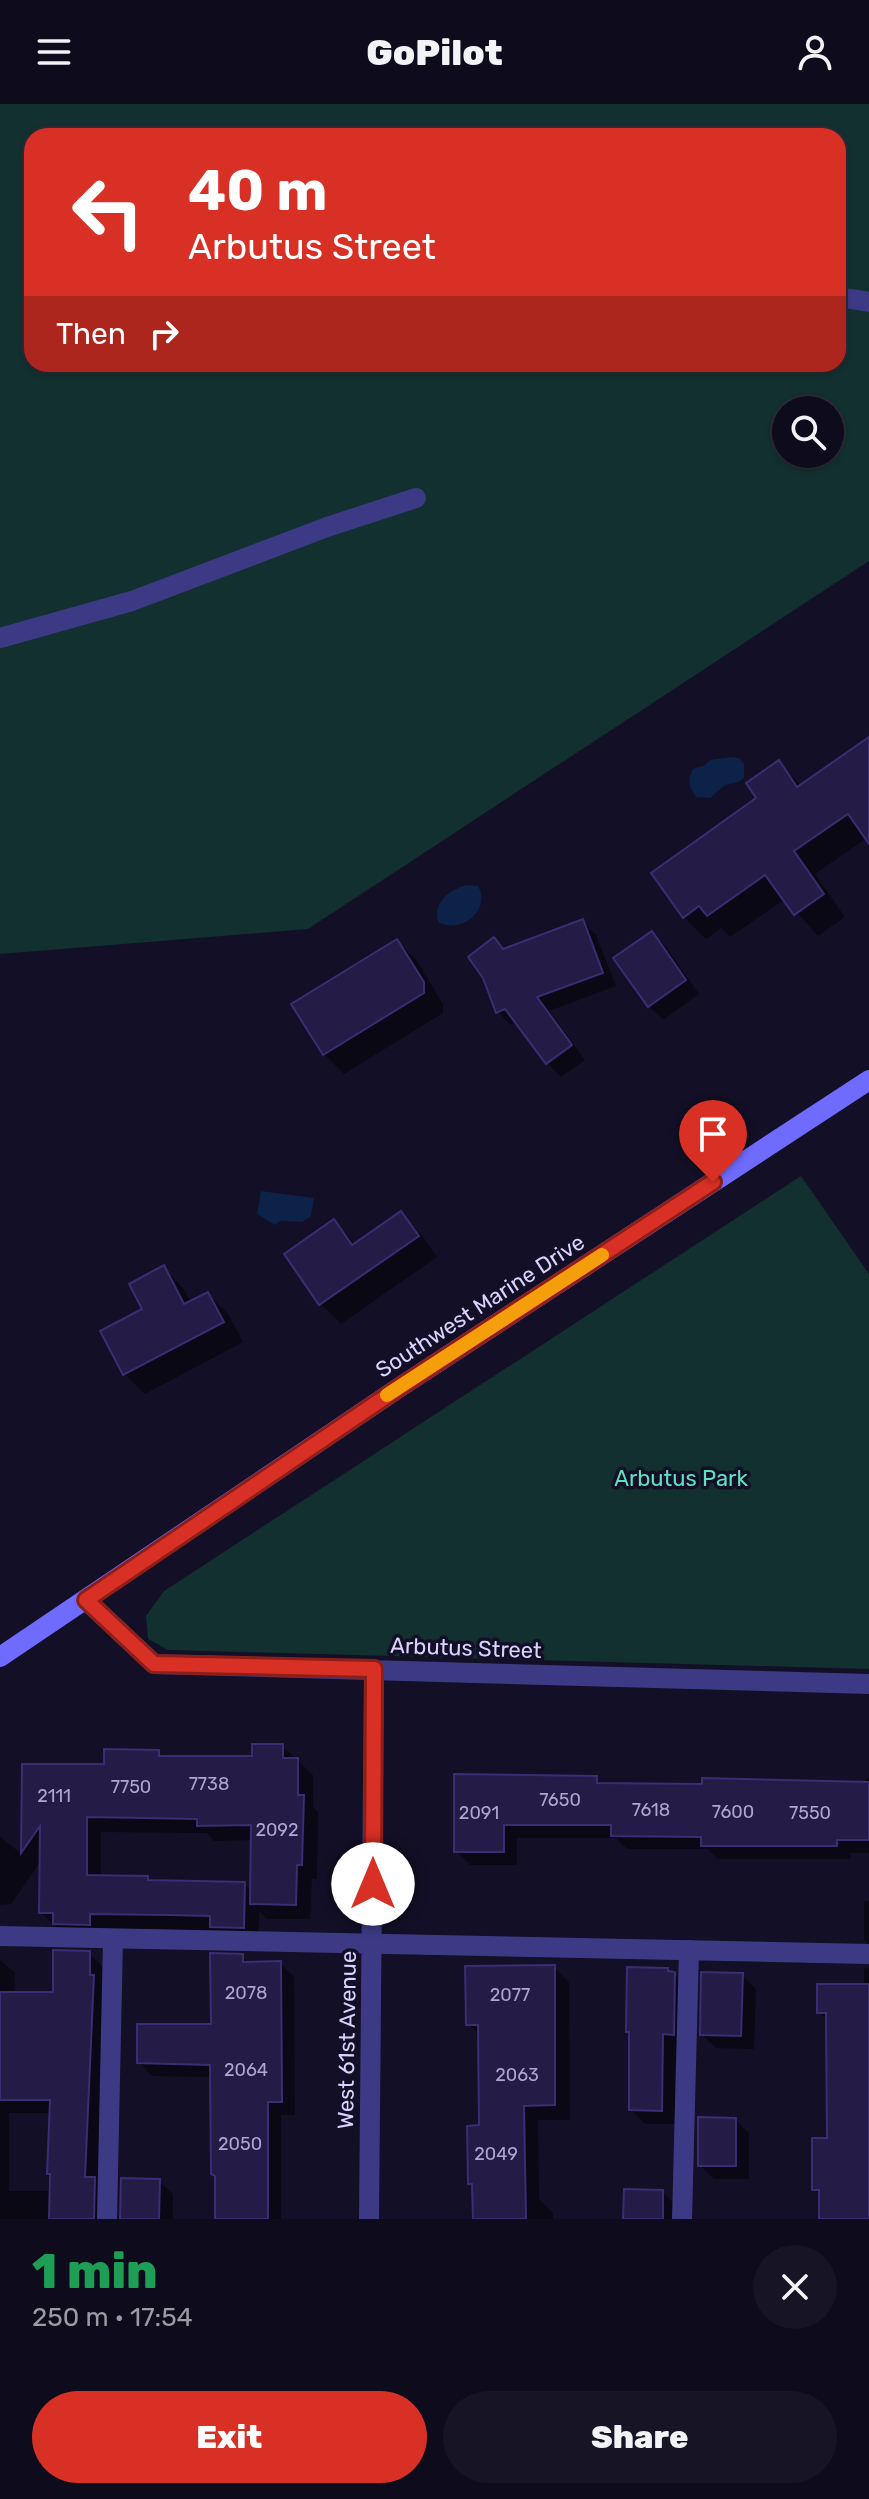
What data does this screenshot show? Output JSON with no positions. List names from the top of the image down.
{
  "streets": {
    "main road": ["Southwest Marine Drive"],
    "street": ["Arbutus Street", "West 61st Avenue"]
  },
  "crossings": [
    ["Southwest Marine Drive", "Arbutus Street"],
    ["Arbutus Street", "West 61st Avenue"]
  ],
  "parks": ["Arbutus Park"],
  "house_numbers": [
    "7738",
    "7750",
    "2111",
    "7650",
    "7618",
    "7600",
    "2091",
    "7550",
    "2092",
    "2078",
    "2077",
    "2064",
    "2063",
    "2050",
    "2049"
  ],
  "page": {
    "header": "GoPilot",
    "turn": ["40 m", "Arbutus Street"],
    "then": "Then",
    "heading": ["1 min", "250 m · 17:54"],
    "buttons": ["Exit", "Share"]
  }
}
